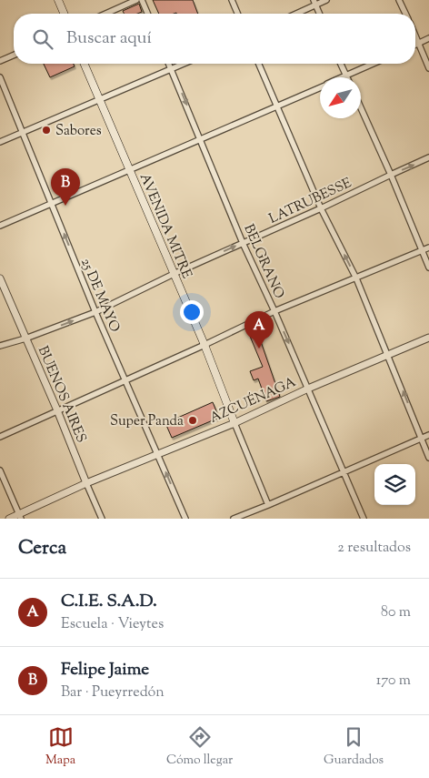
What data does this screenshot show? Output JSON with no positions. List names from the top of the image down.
{
  "streets": {
    "main road": ["AVENIDA MITRE"],
    "street": [
      "LATRUBESSE",
      "BELGRANO",
      "25 DE MAYO",
      "BUENOS AIRES",
      "AZCUÉNAGA"
    ]
  },
  "crossings": [
    ["LATRUBESSE", "AVENIDA MITRE"],
    ["LATRUBESSE", "BELGRANO"],
    ["LATRUBESSE", "25 DE MAYO"],
    ["LATRUBESSE", "BUENOS AIRES"],
    ["AVENIDA MITRE", "AZCUÉNAGA"],
    ["BELGRANO", "AZCUÉNAGA"],
    ["25 DE MAYO", "AZCUÉNAGA"],
    ["BUENOS AIRES", "AZCUÉNAGA"]
  ],
  "one_way": ["LATRUBESSE", "25 DE MAYO"],
  "places": ["Sabores", "Super Panda"],
  "north": "bottom left",
  "page": {
    "search": "Buscar aquí",
    "pins": ["B", "A"],
    "heading": ["Cerca", "2 resultados"],
    "list": [
      {
        "mark": "A",
        "name": "C.I.E. S.A.D.",
        "note": "Escuela · Vieytes",
        "value": "80 m"
      },
      {
        "mark": "B",
        "name": "Felipe Jaime",
        "note": "Bar · Pueyrredón",
        "value": "170 m"
      }
    ],
    "nav": ["Mapa", "Cómo llegar", "Guardados"]
  }
}
